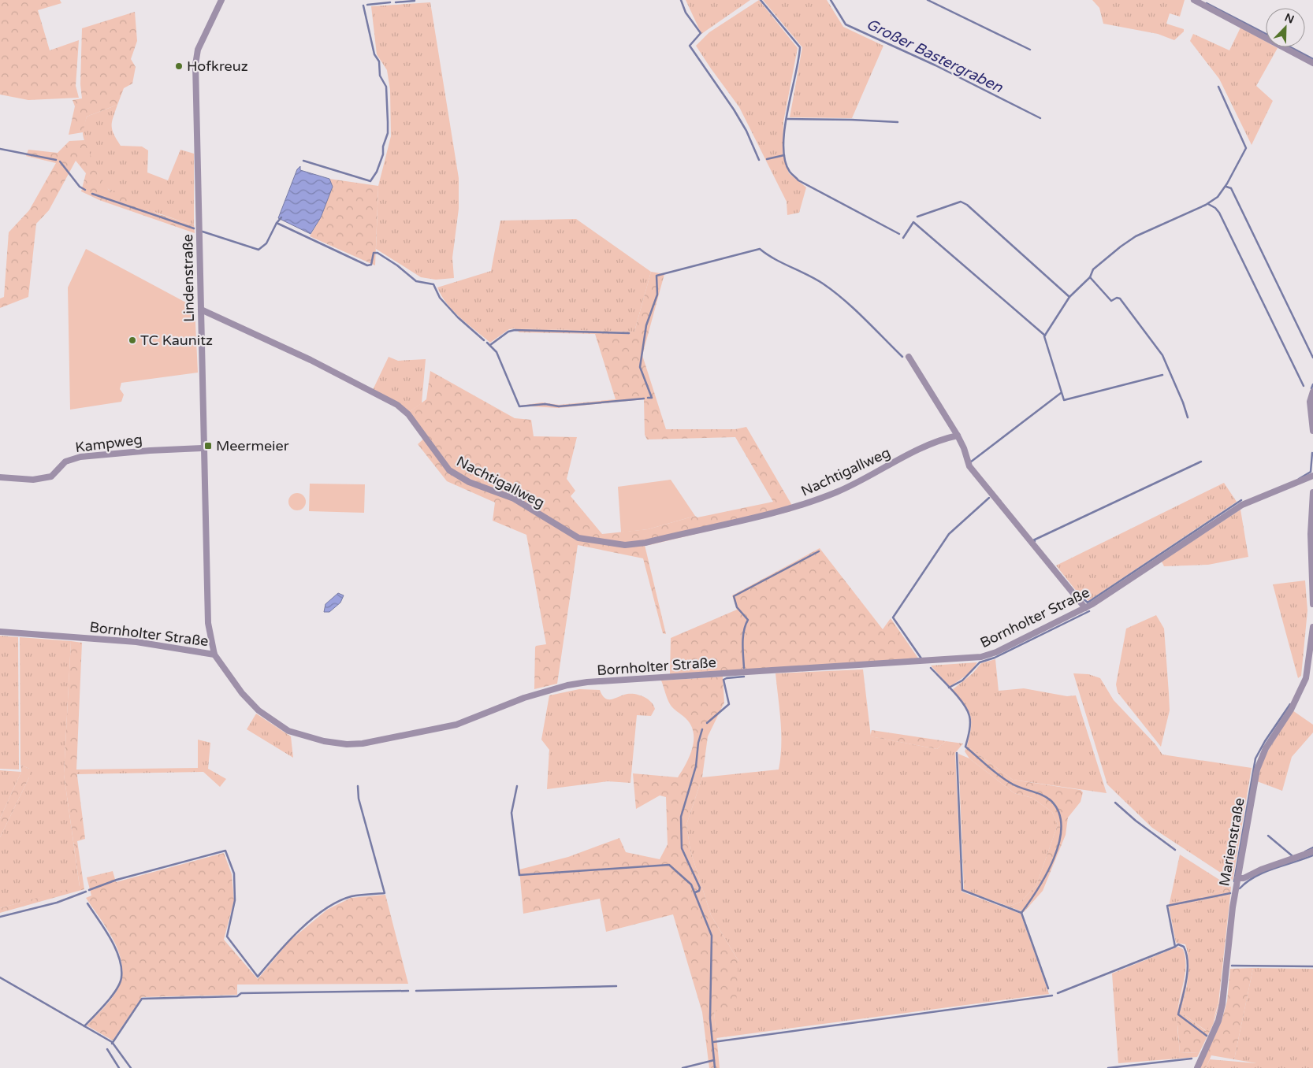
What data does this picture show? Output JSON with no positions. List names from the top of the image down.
{
  "streets": {
    "street": [
      "Lindenstraße",
      "Kampweg",
      "Nachtigallweg",
      "Bornholter Straße",
      "Marienstraße"
    ]
  },
  "crossings": [
    ["Lindenstraße", "Kampweg"],
    ["Lindenstraße", "Nachtigallweg"],
    ["Lindenstraße", "Bornholter Straße"]
  ],
  "water": ["Großer Bastergraben"],
  "places": {
    "other": ["Hofkreuz", "TC Kaunitz"],
    "transit": ["Meermeier"]
  },
  "north": "top right"
}
